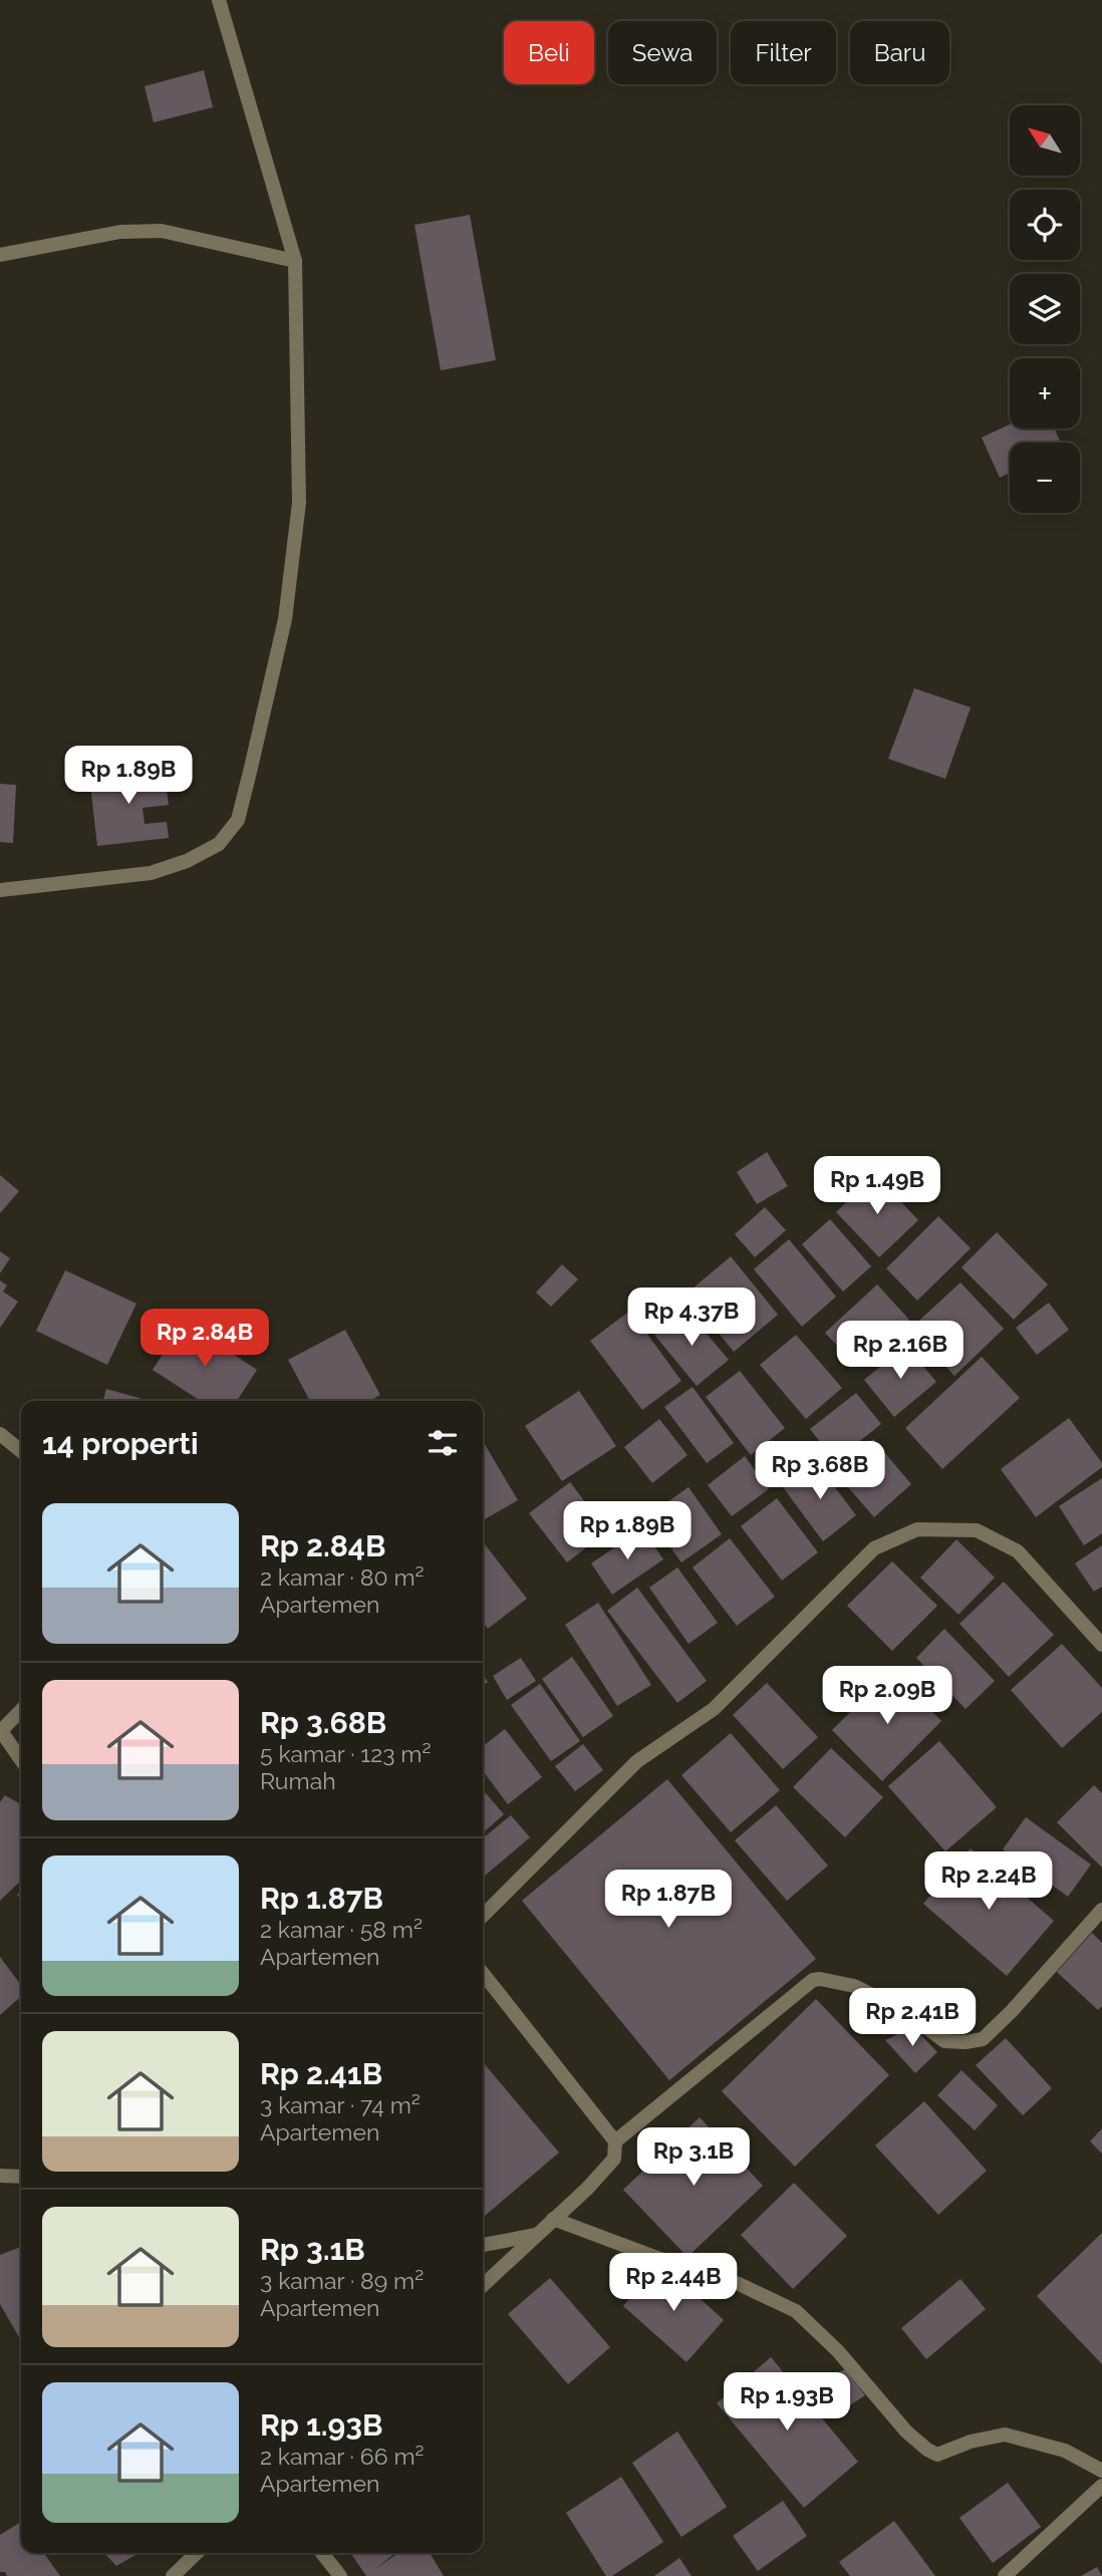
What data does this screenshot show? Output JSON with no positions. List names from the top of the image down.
{
  "north": "top left",
  "page": {
    "chip": [
      "Beli",
      "Sewa",
      "Filter",
      "Baru"
    ],
    "map_buttons": ["+", "−"],
    "price": [
      "Rp 1.89B",
      "Rp 1.49B",
      "Rp 4.37B",
      "Rp 2.84B",
      "Rp 2.16B",
      "Rp 3.68B",
      "Rp 1.89B",
      "Rp 2.09B",
      "Rp 2.24B",
      "Rp 1.87B",
      "Rp 2.41B",
      "Rp 3.1B",
      "Rp 2.44B",
      "Rp 1.93B"
    ],
    "heading": "14 properti",
    "list": [
      {
        "name": "Rp 2.84B",
        "note": "2 kamar · 80 m² · Apartemen"
      },
      {
        "name": "Rp 3.68B",
        "note": "5 kamar · 123 m² · Rumah"
      },
      {
        "name": "Rp 1.87B",
        "note": "2 kamar · 58 m² · Apartemen"
      },
      {
        "name": "Rp 2.41B",
        "note": "3 kamar · 74 m² · Apartemen"
      },
      {
        "name": "Rp 3.1B",
        "note": "3 kamar · 89 m² · Apartemen"
      },
      {
        "name": "Rp 1.93B",
        "note": "2 kamar · 66 m² · Apartemen"
      }
    ]
  }
}
